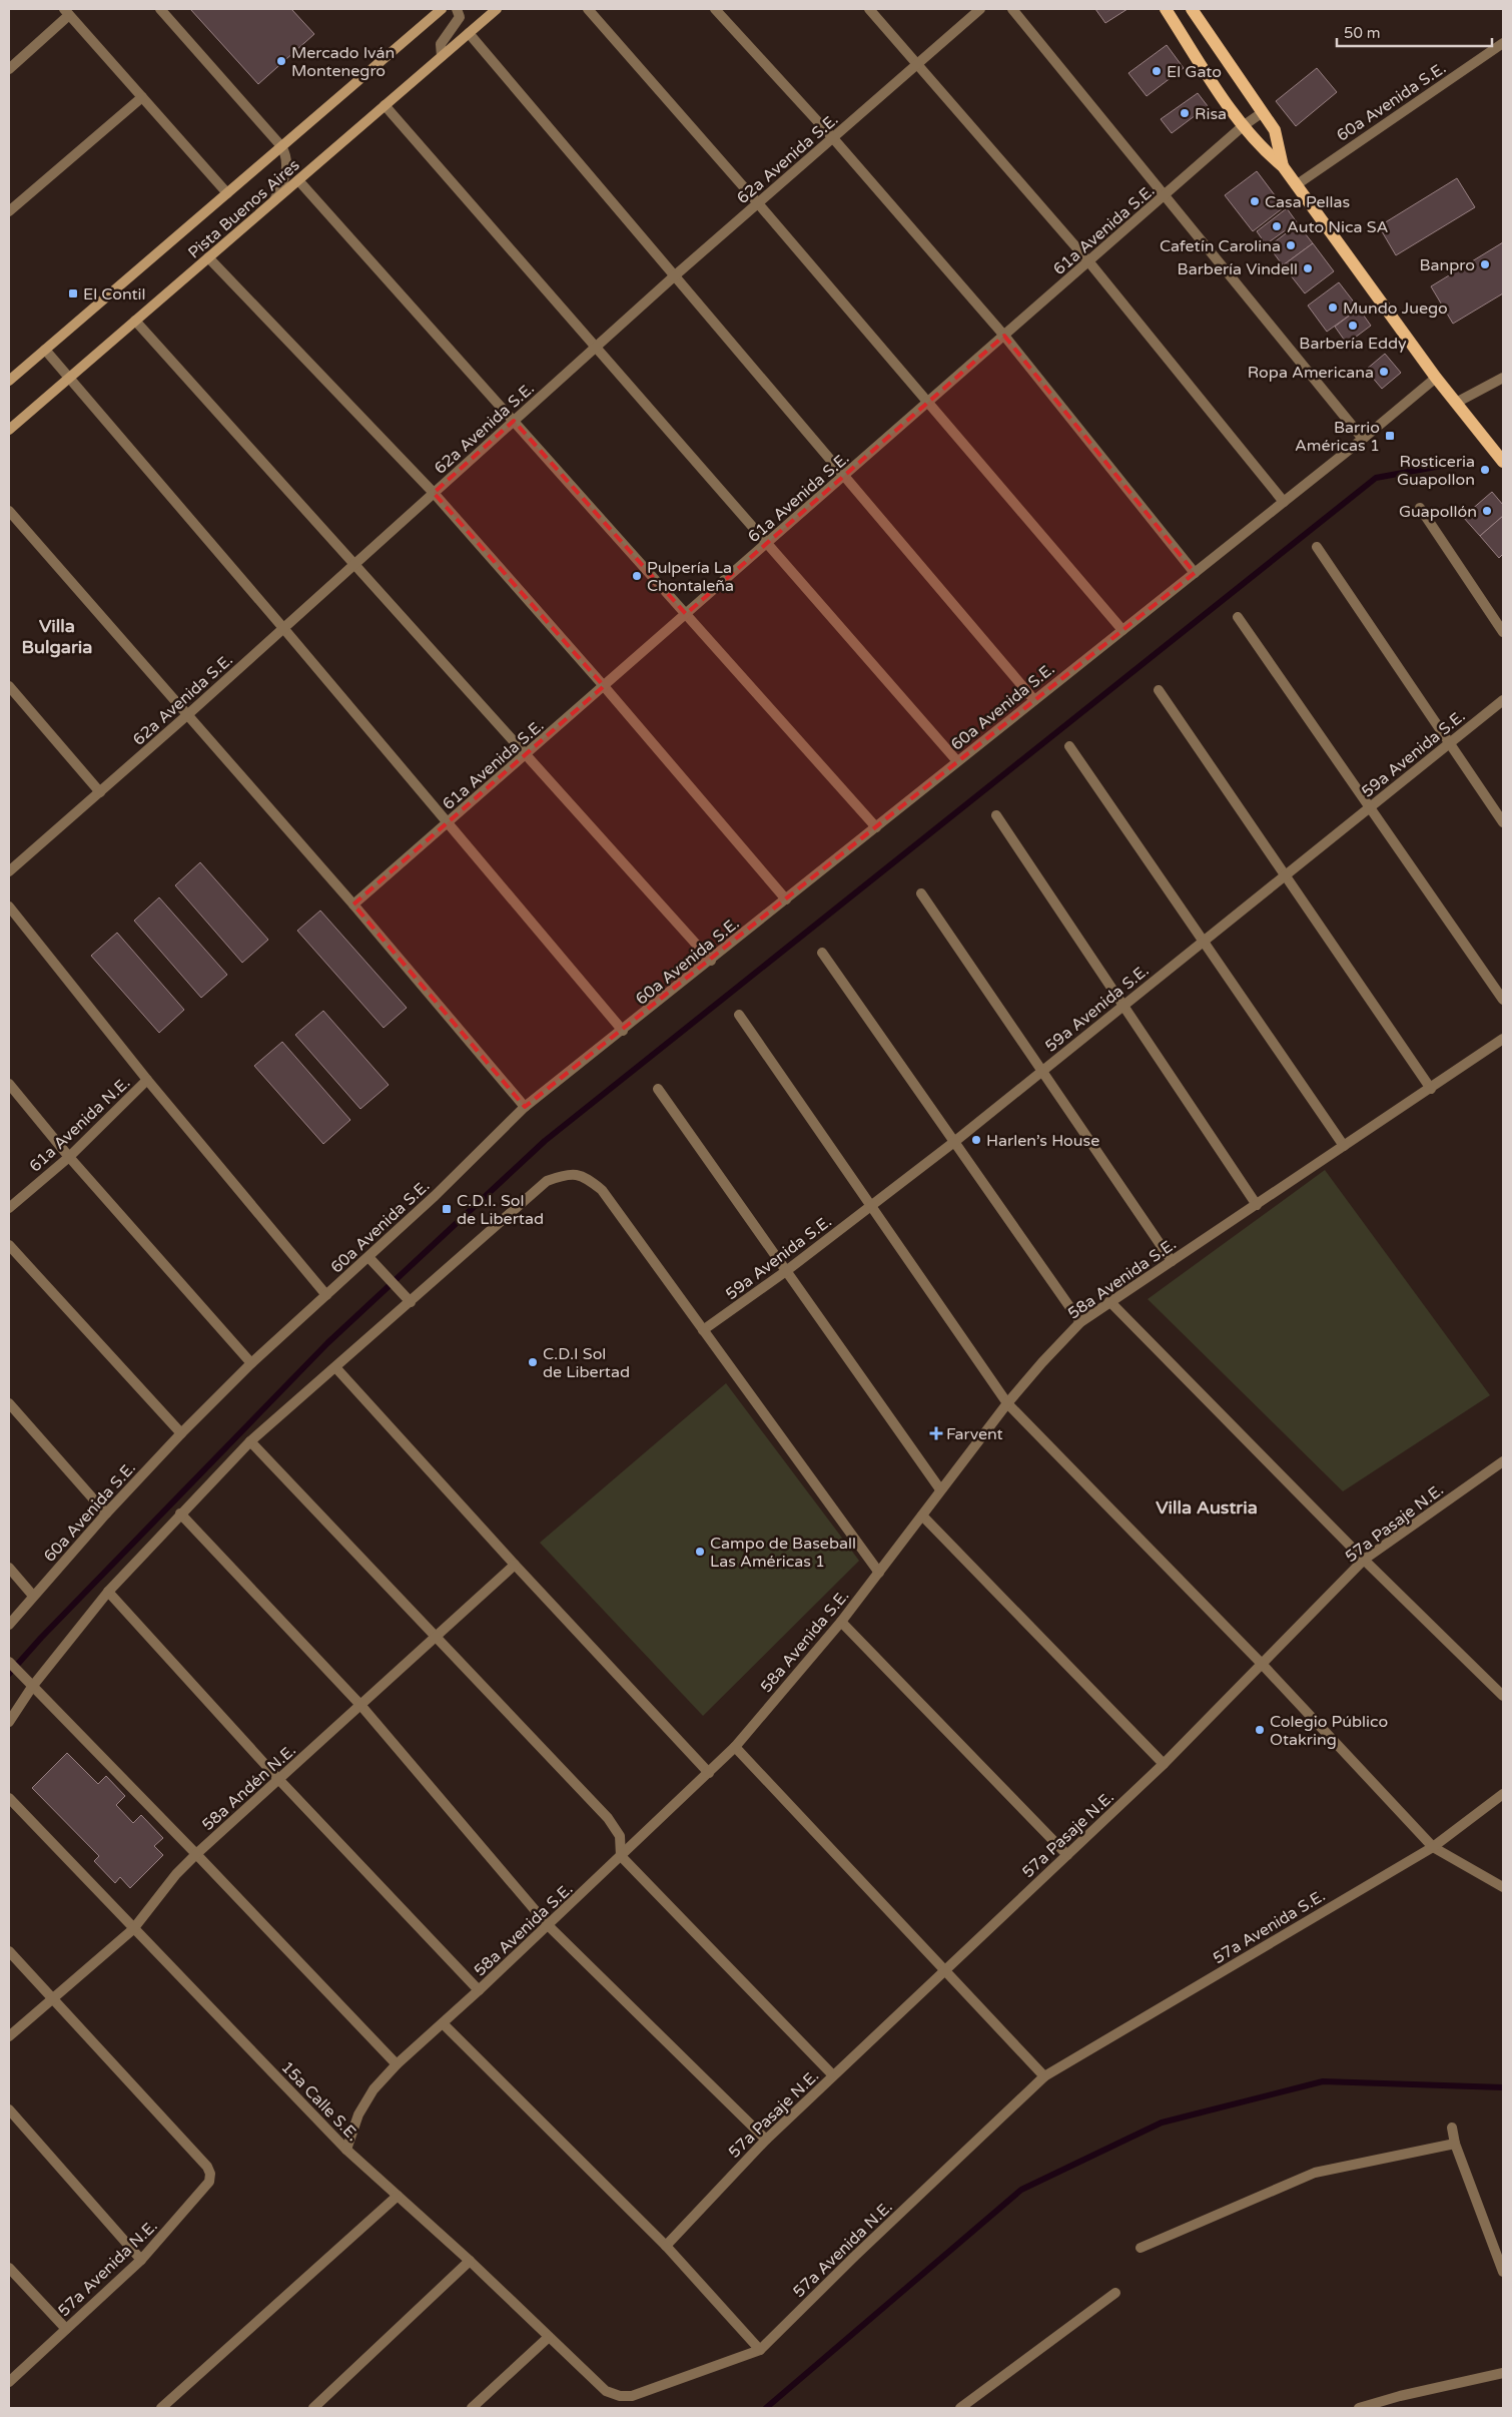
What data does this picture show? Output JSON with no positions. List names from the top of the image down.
{
  "streets": {
    "main road": ["Pista Buenos Aires"],
    "street": [
      "60a Avenida S.E.",
      "62a Avenida S.E.",
      "61a Avenida S.E.",
      "59a Avenida S.E.",
      "61a Avenida N.E.",
      "58a Avenida S.E.",
      "57a Pasaje N.E.",
      "58a Andén N.E.",
      "57a Avenida S.E.",
      "15a Calle S.E.",
      "57a Avenida N.E."
    ]
  },
  "crossings": [
    ["58a Avenida S.E.", "15a Calle S.E."],
    ["58a Andén N.E.", "15a Calle S.E."],
    ["58a Andén N.E.", "57a Avenida N.E."],
    ["57a Avenida S.E.", "57a Avenida N.E."],
    ["15a Calle S.E.", "57a Avenida N.E."]
  ],
  "districts": ["Villa Bulgaria", "Villa Austria"],
  "places": {
    "other": [
      "Mercado Iván Montenegro",
      "El Gato",
      "Risa",
      "Casa Pellas",
      "Auto Nica SA",
      "Cafetín Carolina",
      "Banpro",
      "Barbería Vindell",
      "Mundo Juego",
      "Barbería Eddy",
      "Ropa Americana",
      "Rosticeria Guapollon",
      "Guapollón",
      "Pulpería La Chontaleña",
      "Harlen’s House",
      "C.D.I Sol de Libertad",
      "Campo de Baseball Las Américas 1",
      "Colegio Público Otakring"
    ],
    "transit": ["El Contil", "Barrio Américas 1", "C.D.I. Sol de Libertad"],
    "health": ["Farvent"]
  },
  "scale_bar": "50 m"
}
